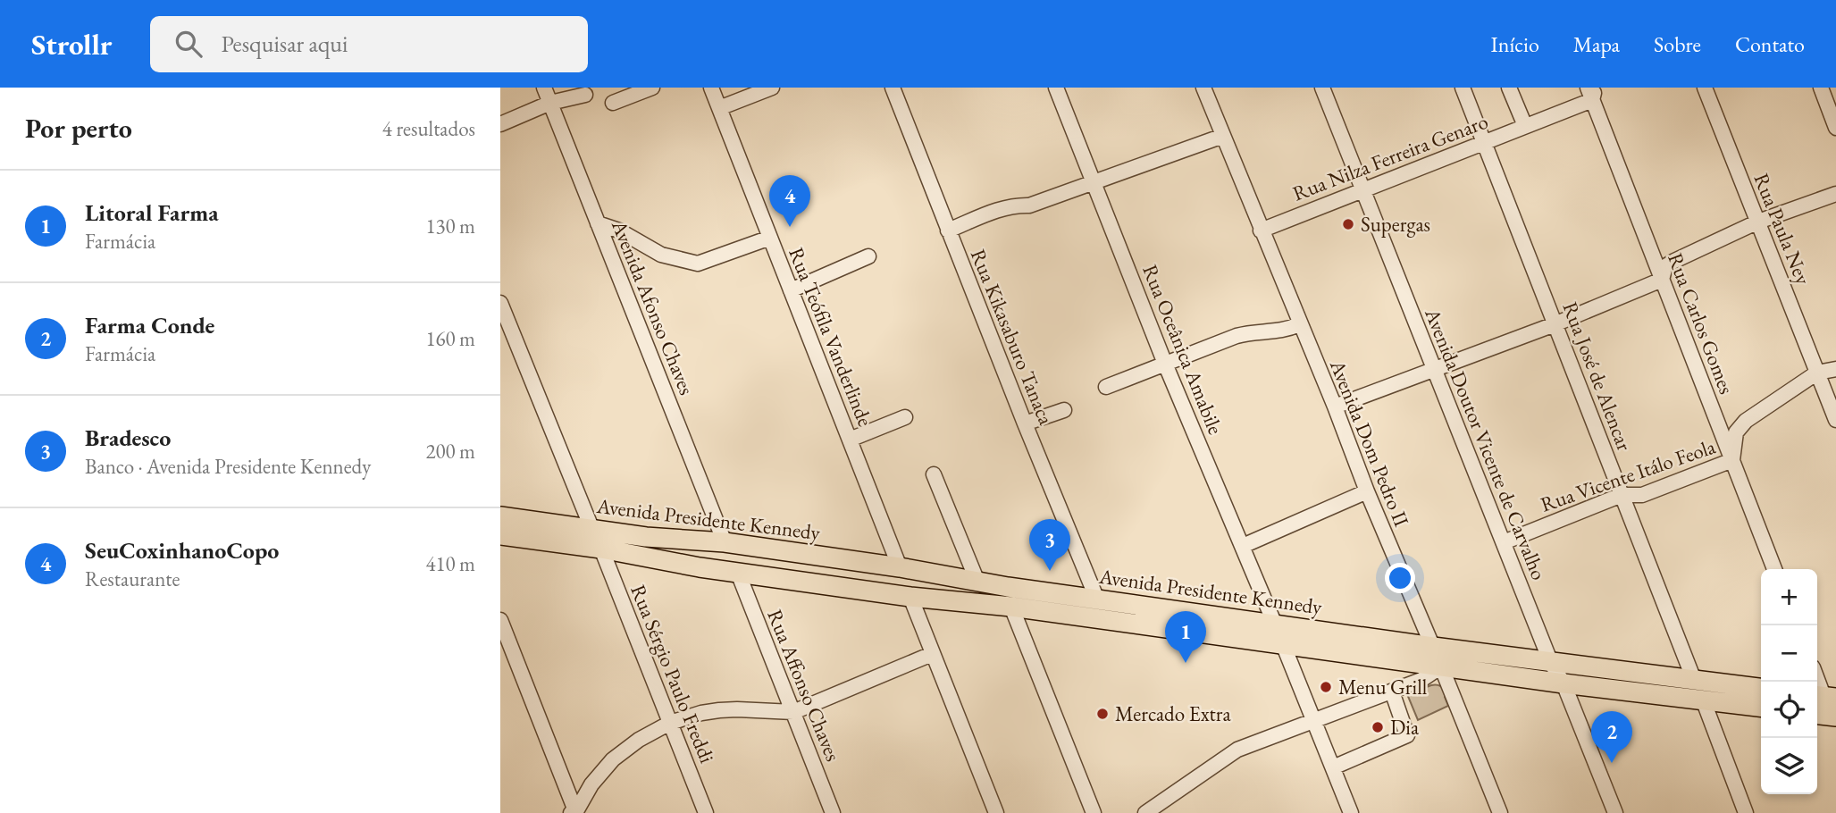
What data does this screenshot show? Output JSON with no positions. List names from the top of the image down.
{
  "streets": {
    "main road": ["Avenida Presidente Kennedy"],
    "street": [
      "Rua Nilza Ferreira Genaro",
      "Rua Paula Ney",
      "Avenida Afonso Chaves",
      "Rua Carlos Gomes",
      "Rua Teófila Vanderlinde",
      "Rua Kikasaburo Tanaca",
      "Rua Oceânica Amabile",
      "Rua José de Alencar",
      "Avenida Dom Pedro II",
      "Avenida Doutor Vicente de Carvalho",
      "Rua Vicente Itálo Feola",
      "Rua Sérgio Paulo Freddi",
      "Rua Affonso Chaves"
    ]
  },
  "crossings": [
    ["Rua Nilza Ferreira Genaro", "Rua Carlos Gomes"],
    ["Rua Nilza Ferreira Genaro", "Rua José de Alencar"],
    ["Rua Nilza Ferreira Genaro", "Avenida Dom Pedro II"],
    ["Rua Nilza Ferreira Genaro", "Avenida Doutor Vicente de Carvalho"],
    ["Rua Paula Ney", "Rua Vicente Itálo Feola"],
    ["Avenida Afonso Chaves", "Avenida Presidente Kennedy"],
    ["Rua Carlos Gomes", "Rua Vicente Itálo Feola"],
    ["Rua Teófila Vanderlinde", "Avenida Presidente Kennedy"],
    ["Rua Kikasaburo Tanaca", "Avenida Presidente Kennedy"],
    ["Rua Oceânica Amabile", "Avenida Presidente Kennedy"],
    ["Rua José de Alencar", "Rua Vicente Itálo Feola"],
    ["Rua José de Alencar", "Avenida Presidente Kennedy"],
    ["Avenida Dom Pedro II", "Avenida Presidente Kennedy"],
    ["Avenida Doutor Vicente de Carvalho", "Rua Vicente Itálo Feola"],
    ["Avenida Doutor Vicente de Carvalho", "Avenida Presidente Kennedy"],
    ["Avenida Presidente Kennedy", "Rua Sérgio Paulo Freddi"],
    ["Avenida Presidente Kennedy", "Rua Affonso Chaves"]
  ],
  "places": [
    "Supergas",
    "Menu Grill",
    "Mercado Extra",
    "Dia"
  ],
  "page": {
    "header": "Strollr",
    "search": "Pesquisar aqui",
    "nav": [
      "Início",
      "Mapa",
      "Sobre",
      "Contato"
    ],
    "heading": ["Por perto", "4 resultados"],
    "list": [
      {
        "mark": "1",
        "name": "Litoral Farma",
        "note": "Farmácia",
        "value": "130 m"
      },
      {
        "mark": "2",
        "name": "Farma Conde",
        "note": "Farmácia",
        "value": "160 m"
      },
      {
        "mark": "3",
        "name": "Bradesco",
        "note": "Banco · Avenida Presidente Kennedy",
        "value": "200 m"
      },
      {
        "mark": "4",
        "name": "SeuCoxinhanoCopo",
        "note": "Restaurante",
        "value": "410 m"
      }
    ],
    "pins": [
      "4",
      "3",
      "1",
      "2"
    ],
    "map_buttons": ["+", "−"]
  }
}
